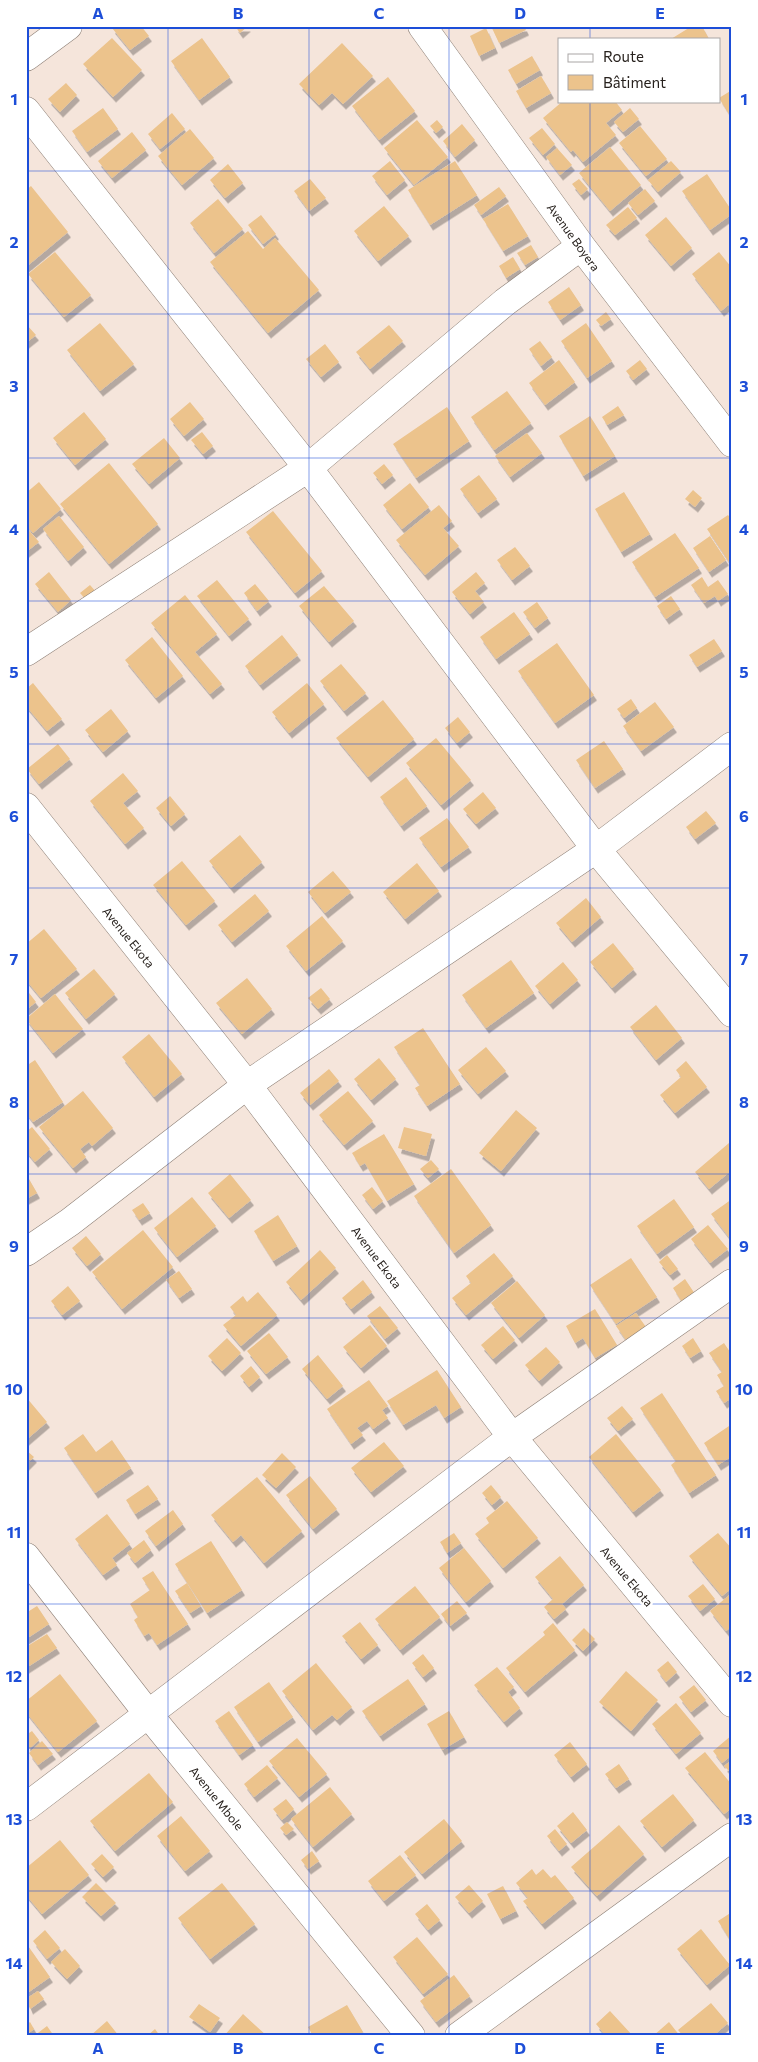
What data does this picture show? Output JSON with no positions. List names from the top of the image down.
{
  "streets": {
    "street": ["Avenue Boyera", "Avenue Ekota", "Avenue Mbole"]
  },
  "legend": ["Route", "Bâtiment"],
  "grid": {
    "columns": [
      "A",
      "B",
      "C",
      "D",
      "E"
    ],
    "rows": [
      "1",
      "2",
      "3",
      "4",
      "5",
      "6",
      "7",
      "8",
      "9",
      "10",
      "11",
      "12",
      "13",
      "14"
    ]
  }
}
